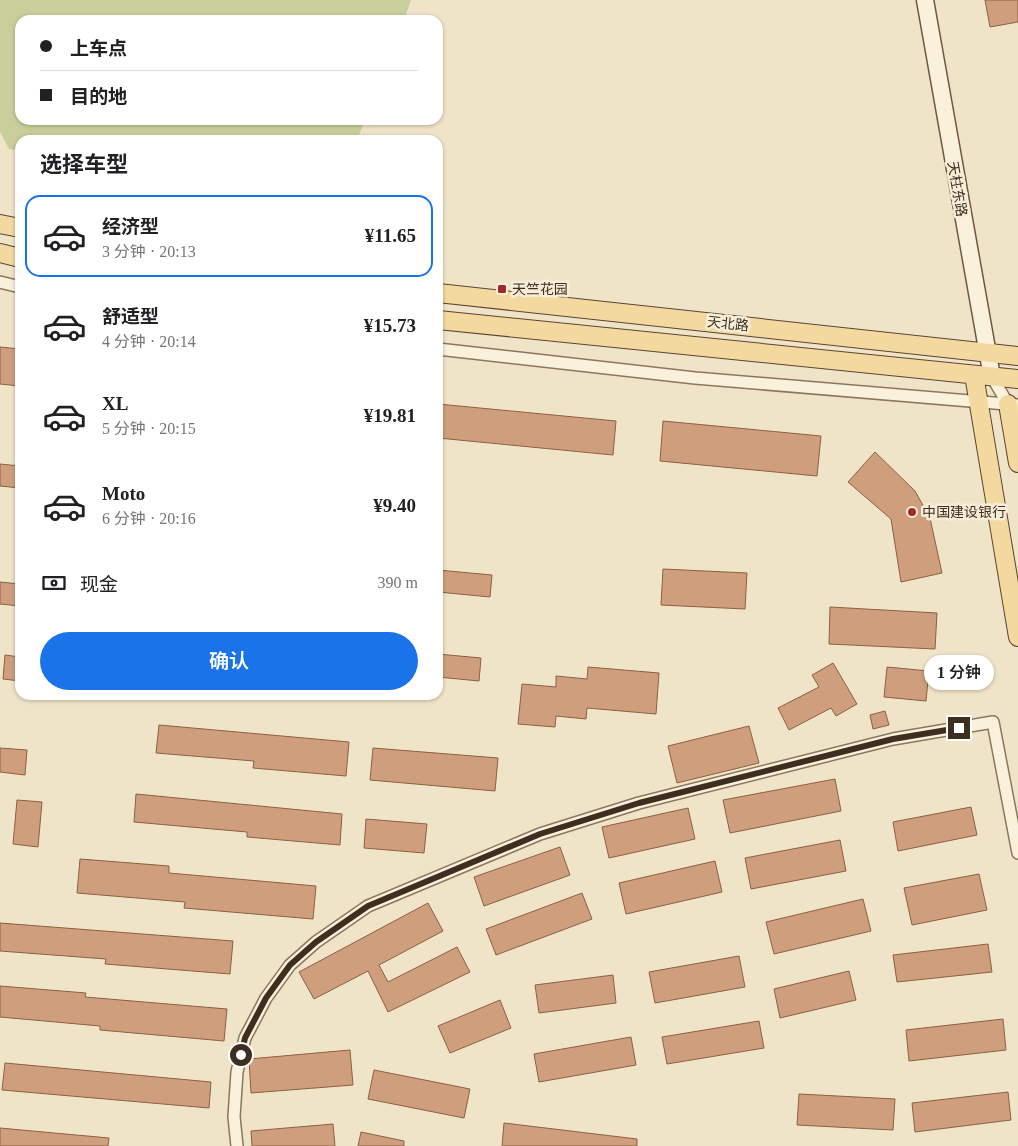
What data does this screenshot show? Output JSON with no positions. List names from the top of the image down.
{
  "streets": {
    "main road": ["天北路"],
    "street": ["天柱东路"]
  },
  "crossings": [
    ["天柱东路", "天北路"]
  ],
  "places": {
    "transit": ["天竺花园"],
    "other": ["中国建设银行"]
  },
  "page": {
    "banner": ["上车点", "目的地"],
    "heading": "选择车型",
    "list": [
      {
        "name": "经济型",
        "note": "3 分钟 · 20:13",
        "value": "¥11.65"
      },
      {
        "name": "舒适型",
        "note": "4 分钟 · 20:14",
        "value": "¥15.73"
      },
      {
        "name": "XL",
        "note": "5 分钟 · 20:15",
        "value": "¥19.81"
      },
      {
        "name": "Moto",
        "note": "6 分钟 · 20:16",
        "value": "¥9.40"
      }
    ],
    "pay": ["现金", "390 m"],
    "buttons": "确认",
    "bubble": "1 分钟"
  }
}
